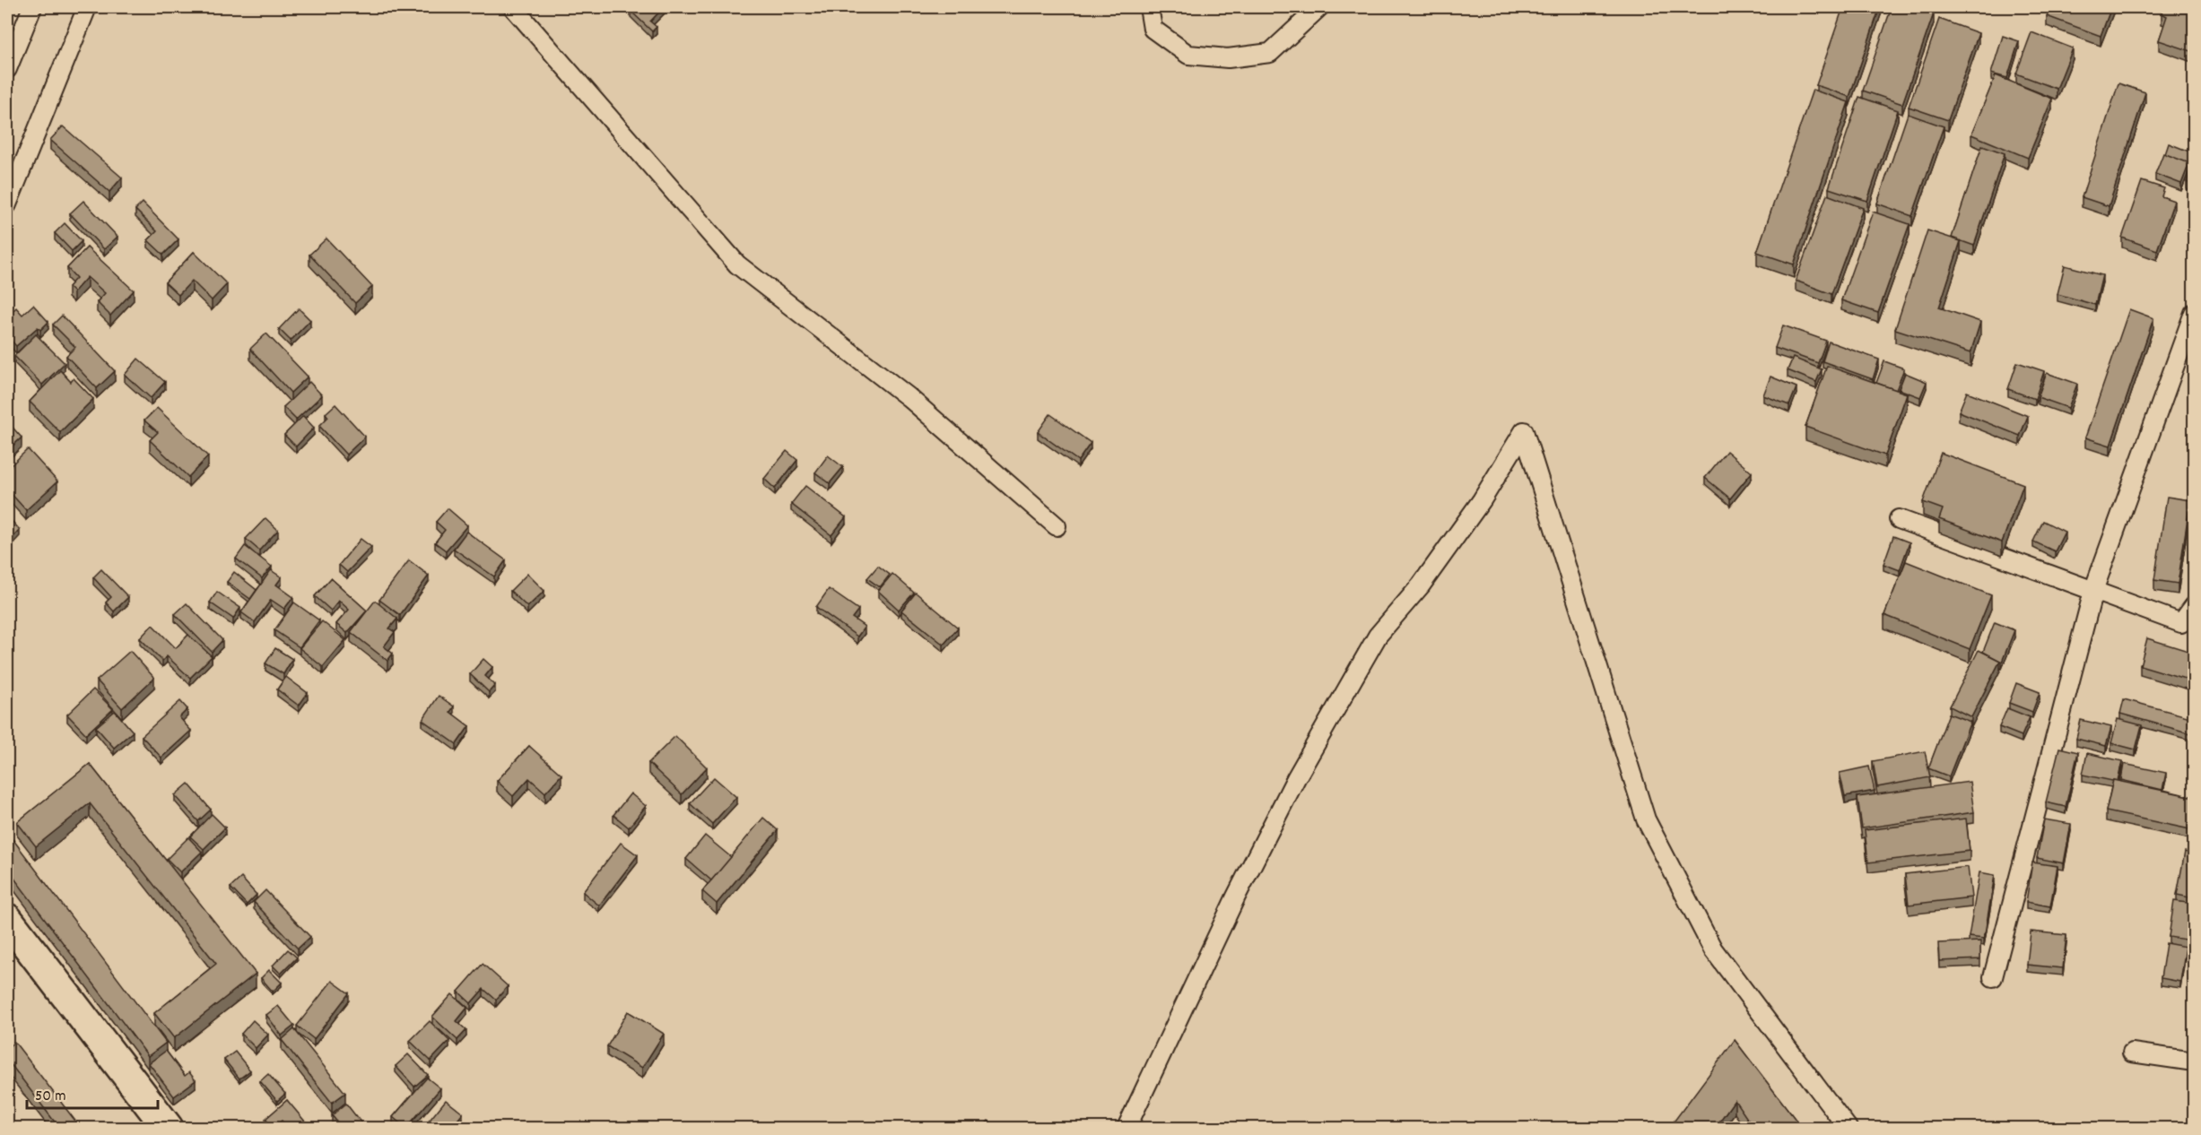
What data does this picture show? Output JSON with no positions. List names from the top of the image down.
{
  "scale_bar": "50 m"
}
